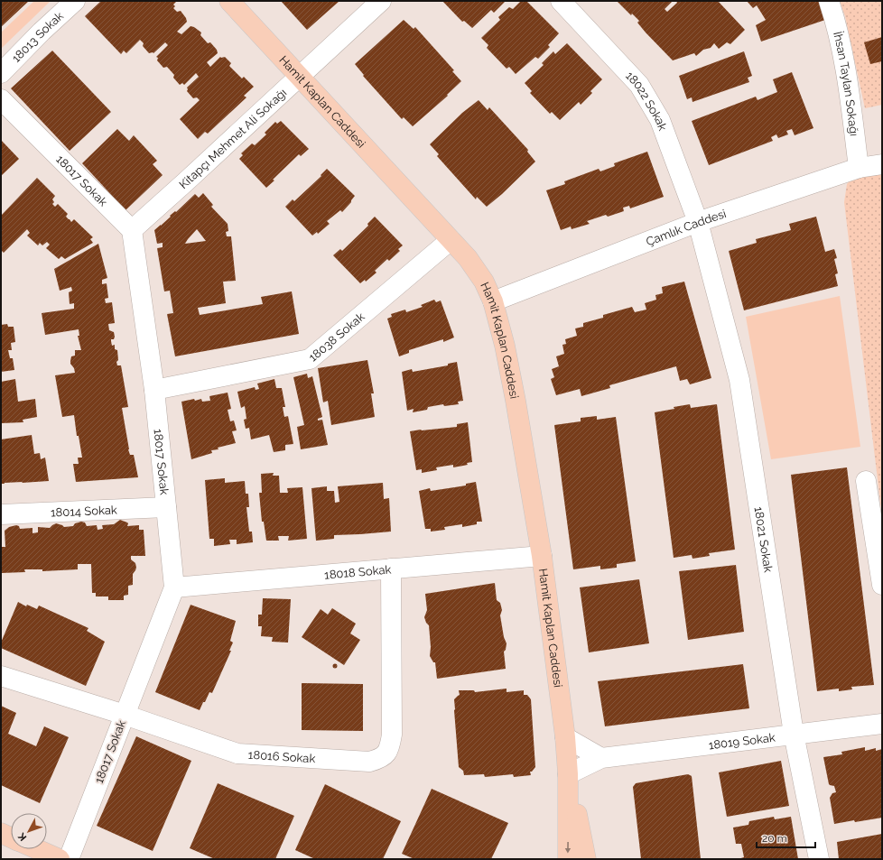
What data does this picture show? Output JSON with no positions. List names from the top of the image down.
{
  "streets": {
    "main road": ["Hamit Kaplan Caddesi"],
    "street": [
      "18013 Sokak",
      "İhsan Taylan Sokağı",
      "18022 Sokak",
      "Kitapçı Mehmet Ali Sokağı",
      "18017 Sokak",
      "Çamlık Caddesi",
      "18038 Sokak",
      "18014 Sokak",
      "18021 Sokak",
      "18018 Sokak",
      "18019 Sokak",
      "18016 Sokak"
    ]
  },
  "crossings": [
    ["İhsan Taylan Sokağı", "Çamlık Caddesi"],
    ["Hamit Kaplan Caddesi", "Kitapçı Mehmet Ali Sokağı"],
    ["Hamit Kaplan Caddesi", "Çamlık Caddesi"],
    ["Hamit Kaplan Caddesi", "18038 Sokak"],
    ["Hamit Kaplan Caddesi", "18018 Sokak"],
    ["Hamit Kaplan Caddesi", "18019 Sokak"],
    ["18022 Sokak", "Çamlık Caddesi"],
    ["18022 Sokak", "18021 Sokak"],
    ["Kitapçı Mehmet Ali Sokağı", "18017 Sokak"],
    ["18017 Sokak", "18038 Sokak"],
    ["18017 Sokak", "18014 Sokak"],
    ["18017 Sokak", "18018 Sokak"],
    ["18017 Sokak", "18016 Sokak"],
    ["Çamlık Caddesi", "18021 Sokak"],
    ["18021 Sokak", "18019 Sokak"],
    ["18018 Sokak", "18016 Sokak"]
  ],
  "scale_bar": "20 m",
  "north": "bottom left"
}
